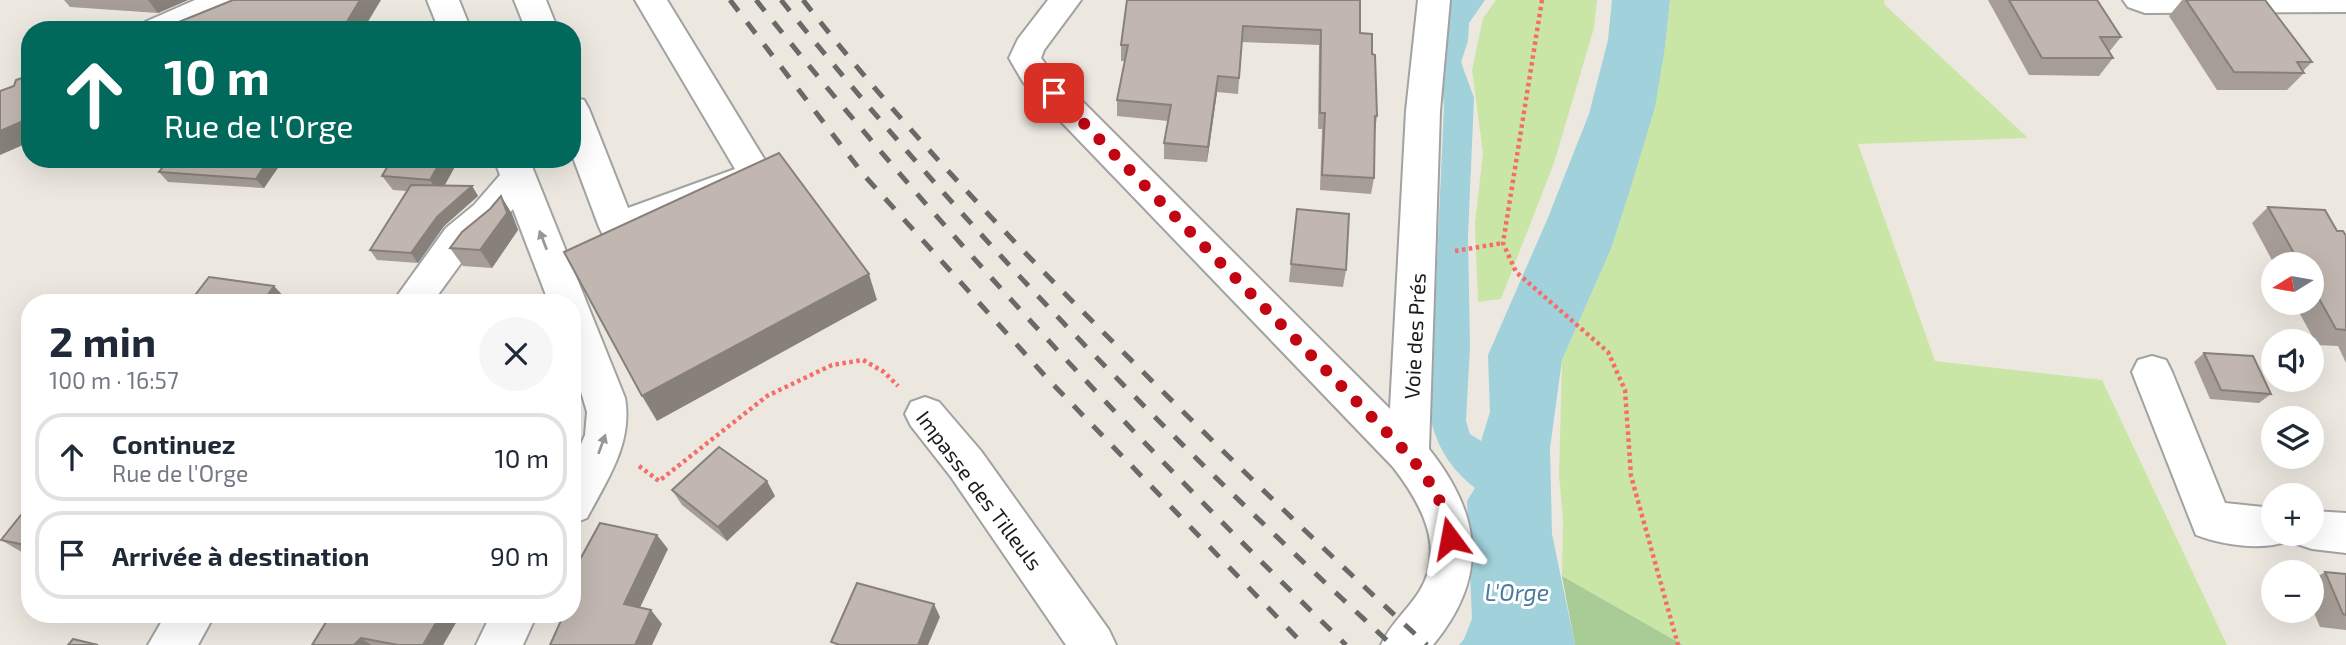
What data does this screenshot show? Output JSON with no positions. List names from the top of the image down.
{
  "streets": {
    "street": ["Voie des Prés", "Impasse des Tilleuls"]
  },
  "water": ["L'Orge"],
  "north": "left",
  "page": {
    "turn": ["10 m", "Rue de l'Orge"],
    "map_buttons": ["+", "−"],
    "heading": ["2 min", "100 m · 16:57"],
    "list": [
      {
        "name": "Continuez",
        "note": "Rue de l'Orge",
        "value": "10 m"
      },
      {
        "name": "Arrivée à destination",
        "value": "90 m"
      }
    ]
  }
}
